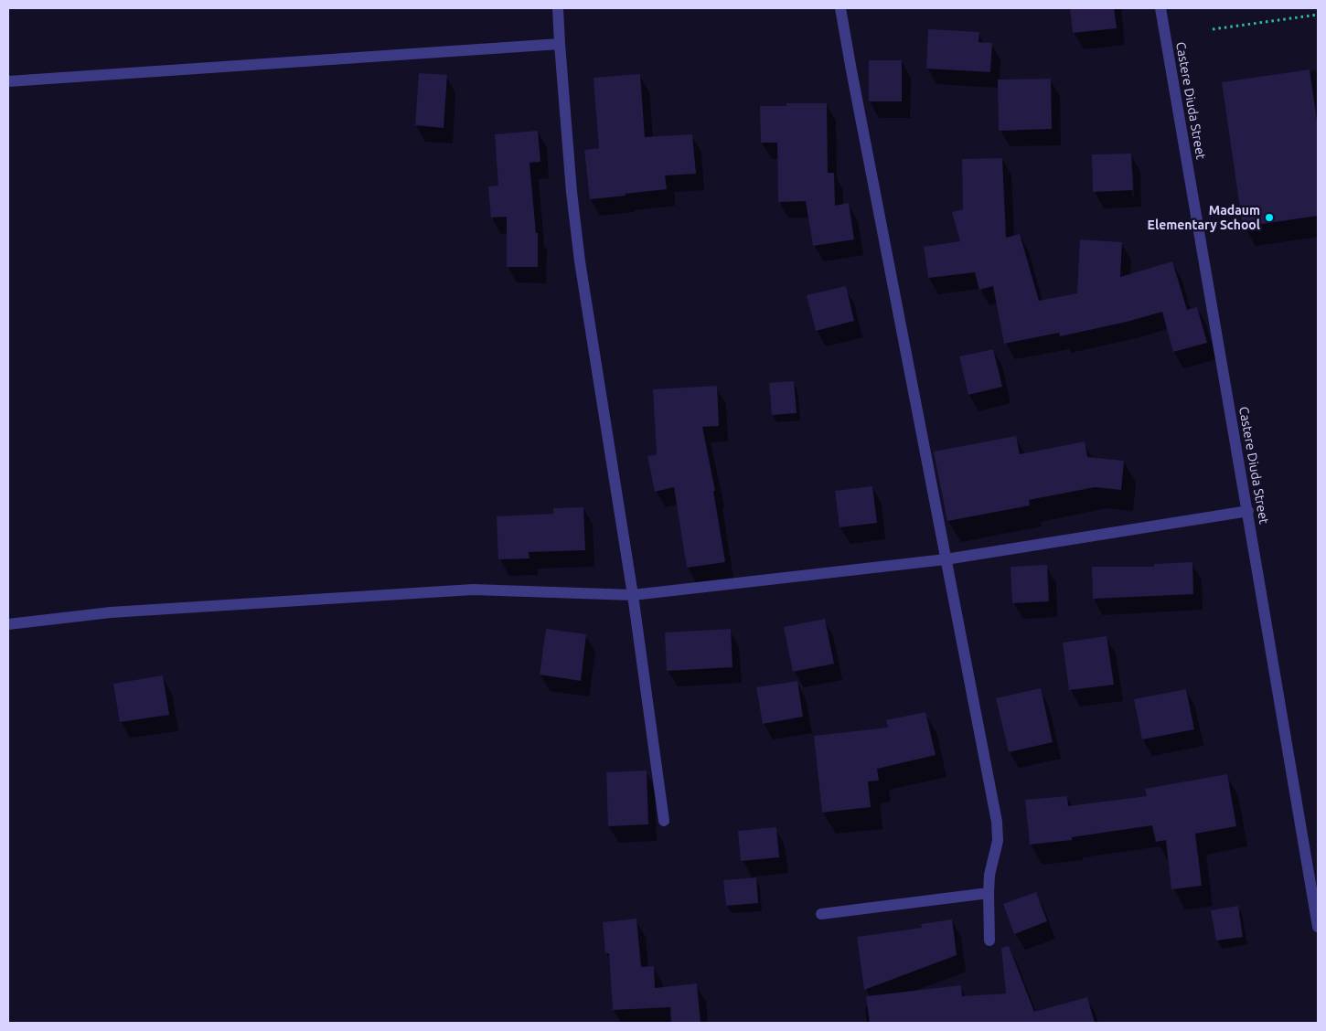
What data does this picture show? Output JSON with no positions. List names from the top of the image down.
{
  "streets": {
    "street": ["Castere Diuda Street"]
  },
  "places": ["Madaum Elementary School"]
}
